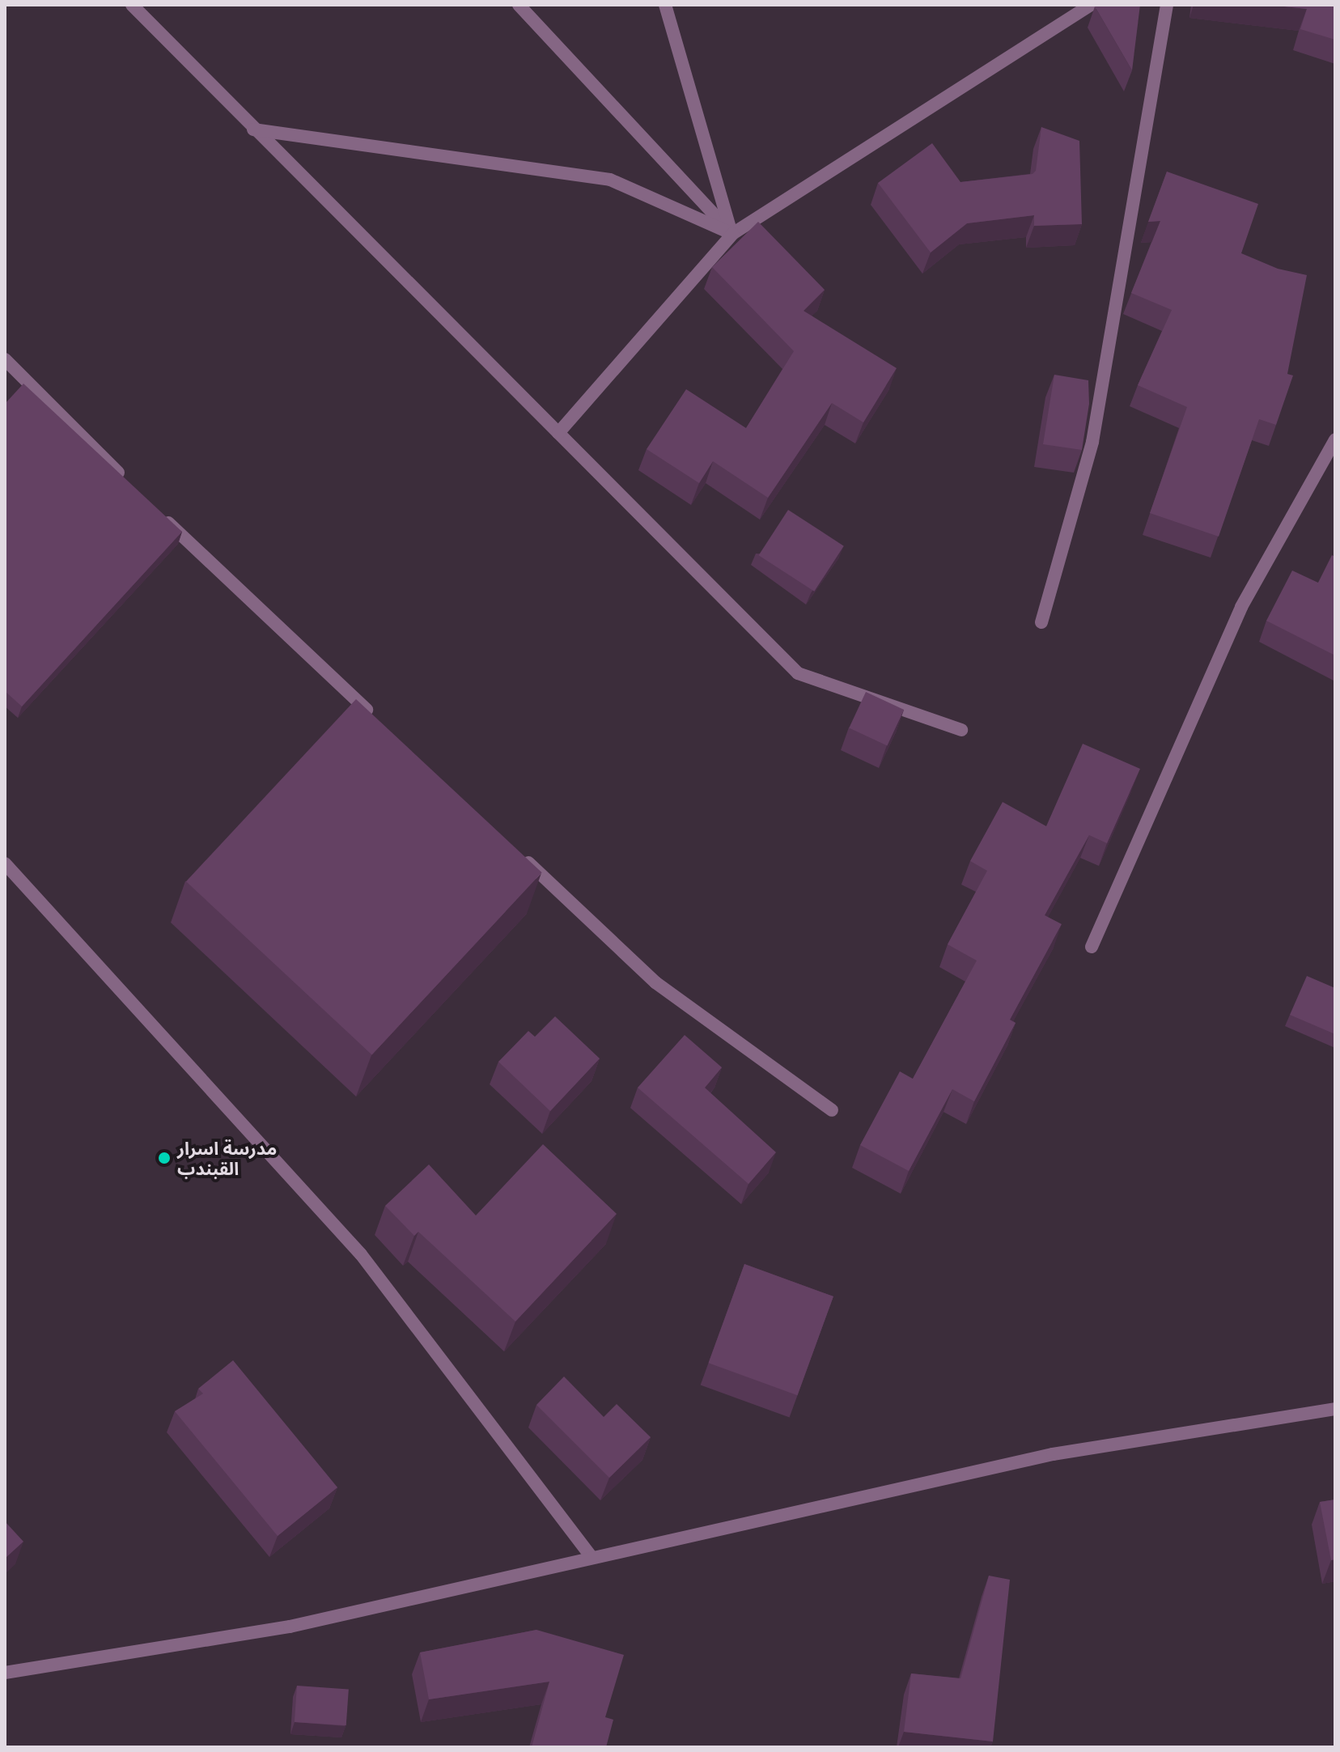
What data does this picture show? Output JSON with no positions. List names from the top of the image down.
{
  "places": ["مدرسة اسرار القبندب"]
}
